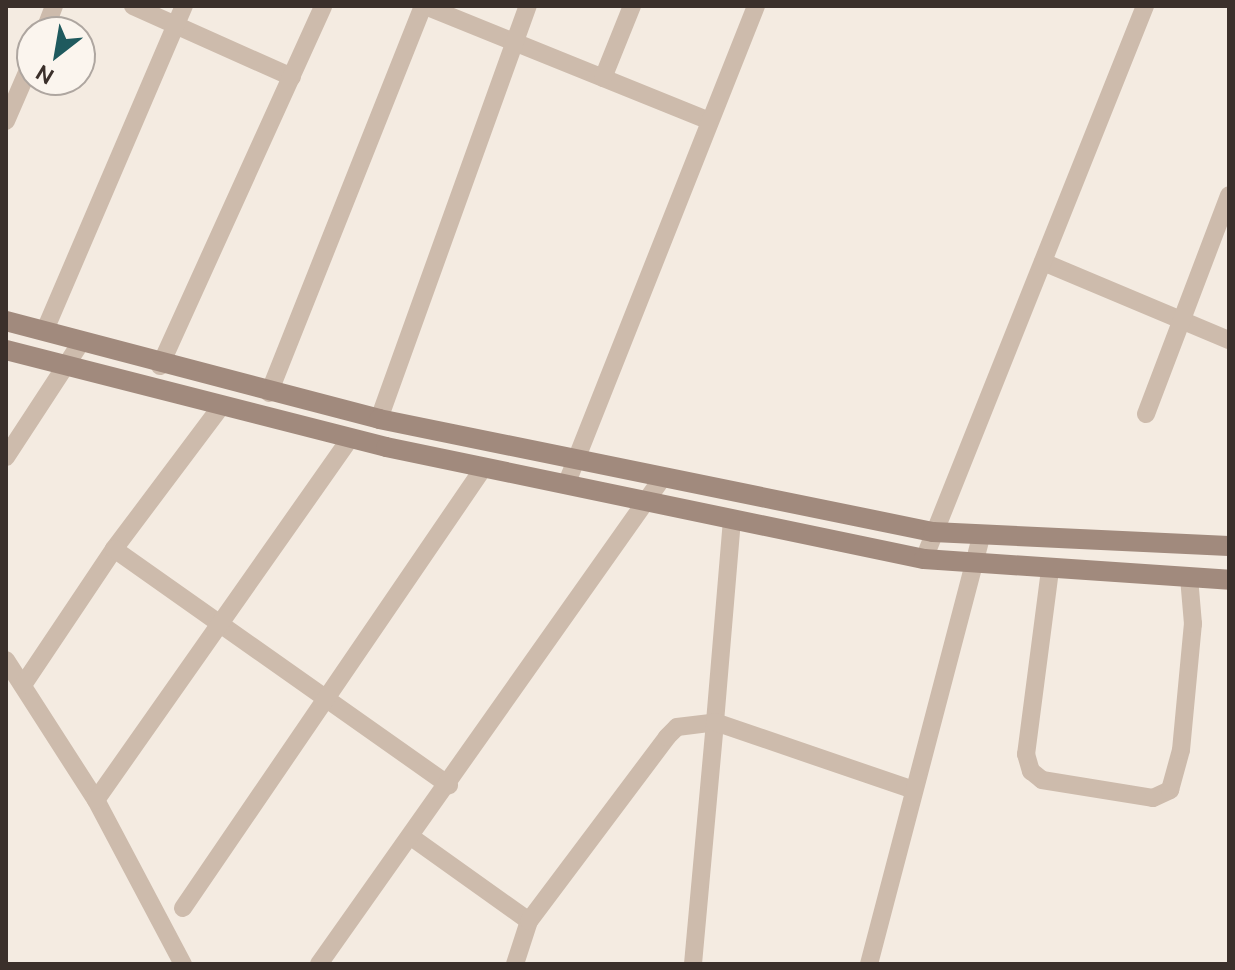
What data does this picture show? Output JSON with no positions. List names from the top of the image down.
{
  "north": "bottom left"
}
